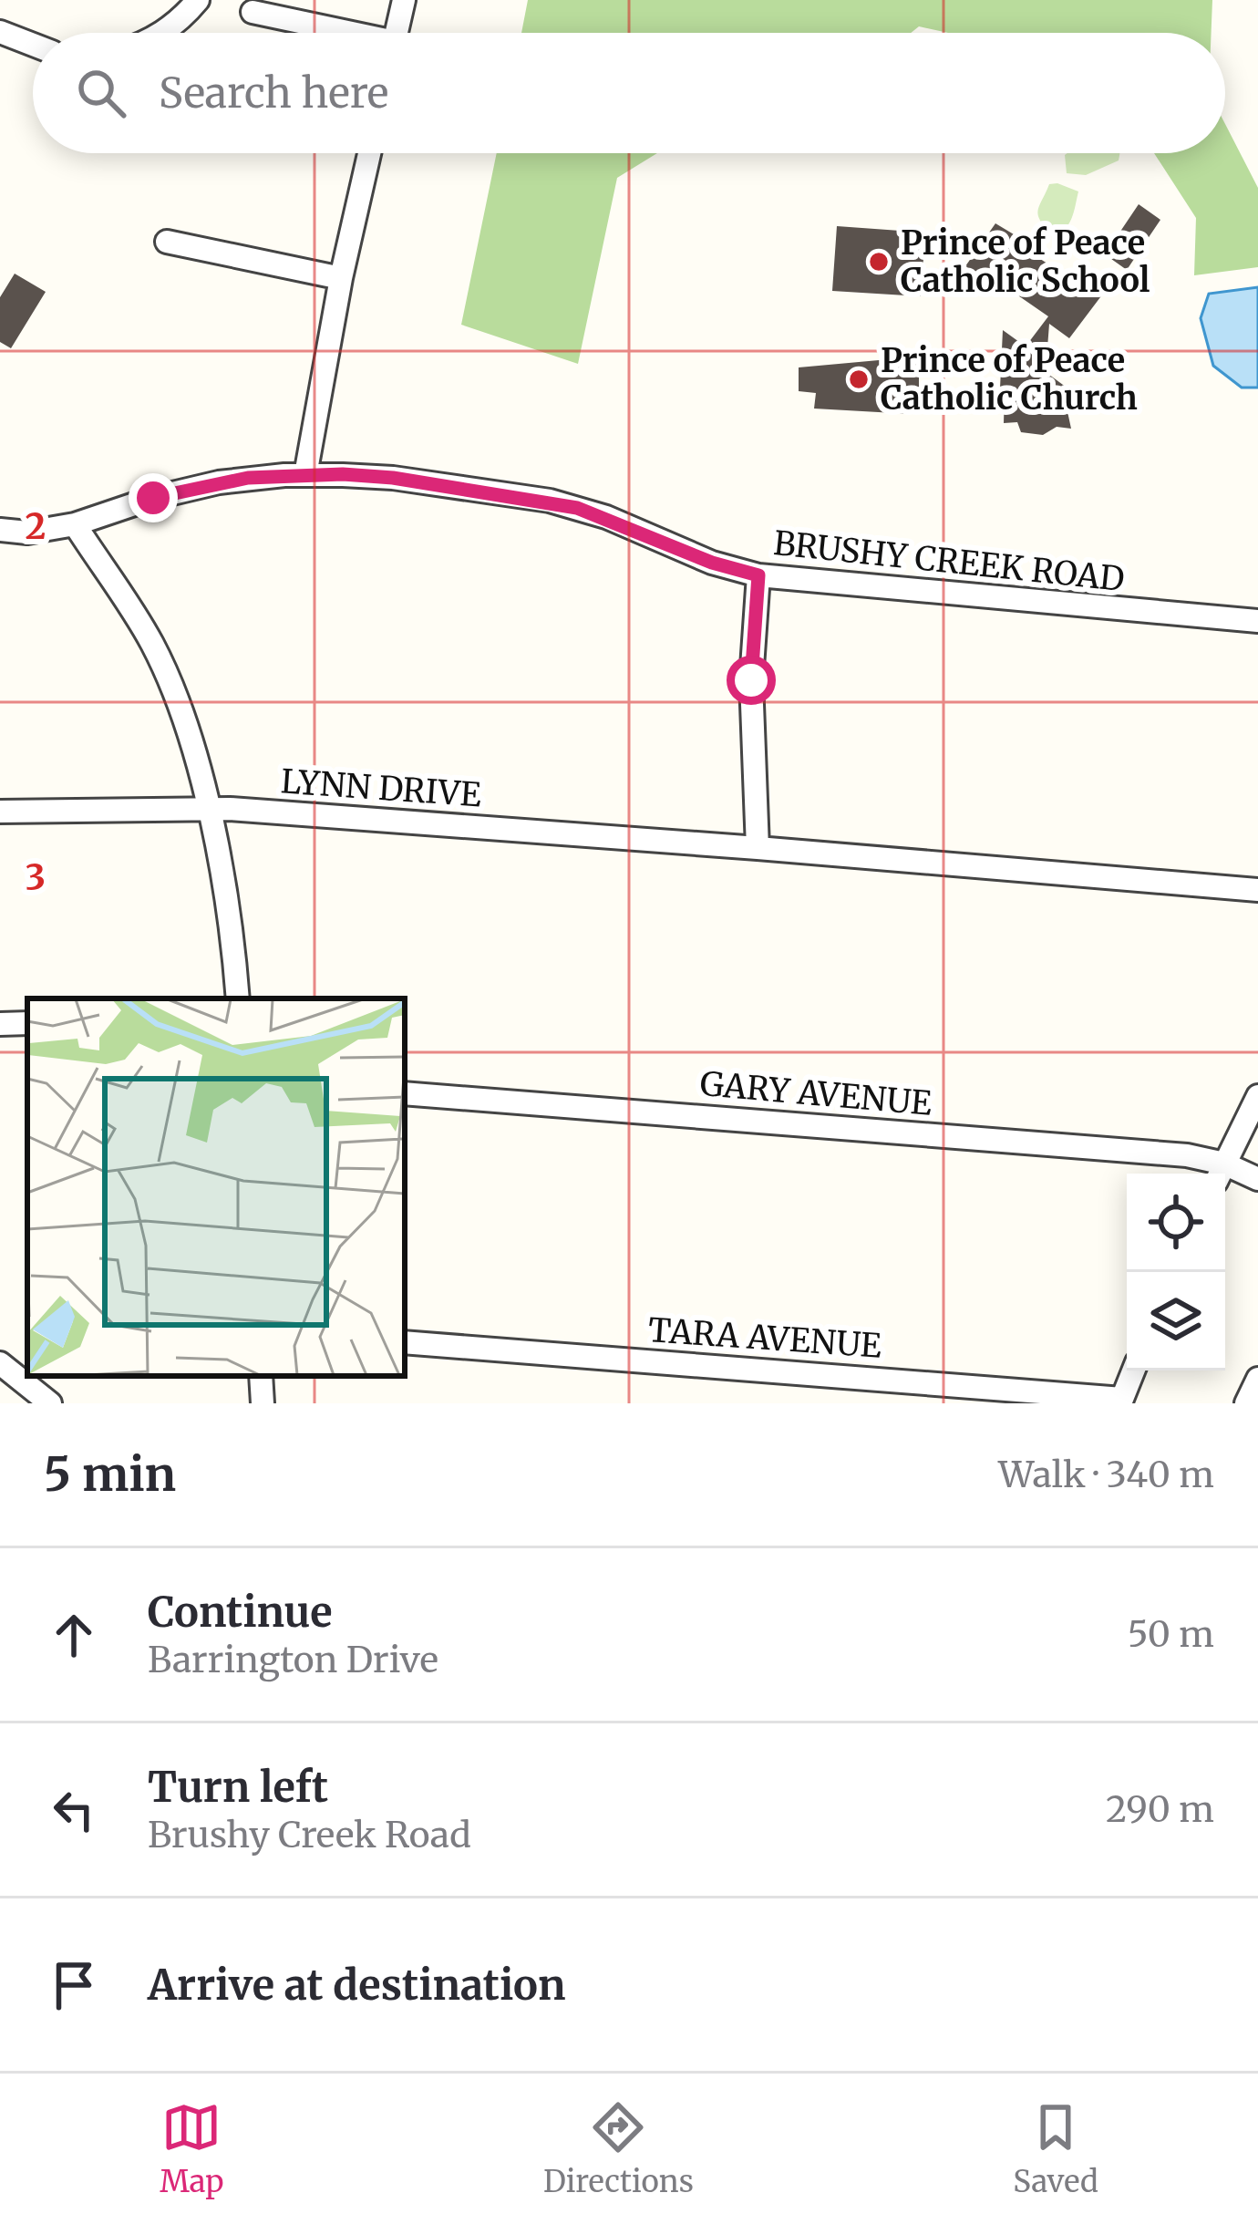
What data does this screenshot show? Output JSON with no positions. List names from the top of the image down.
{
  "streets": {
    "street": [
      "BRUSHY CREEK ROAD",
      "LYNN DRIVE",
      "GARY AVENUE",
      "TARA AVENUE"
    ]
  },
  "places": ["Prince of Peace Catholic School", "Prince of Peace Catholic Church"],
  "page": {
    "search": "Search here",
    "heading": ["5 min", "Walk · 340 m"],
    "list": [
      ["Continue", "Barrington Drive", "50 m"],
      ["Turn left", "Brushy Creek Road", "290 m"],
      "Arrive at destination"
    ],
    "nav": ["Map", "Directions", "Saved"]
  },
  "grid": {
    "rows": ["2", "3"]
  }
}
